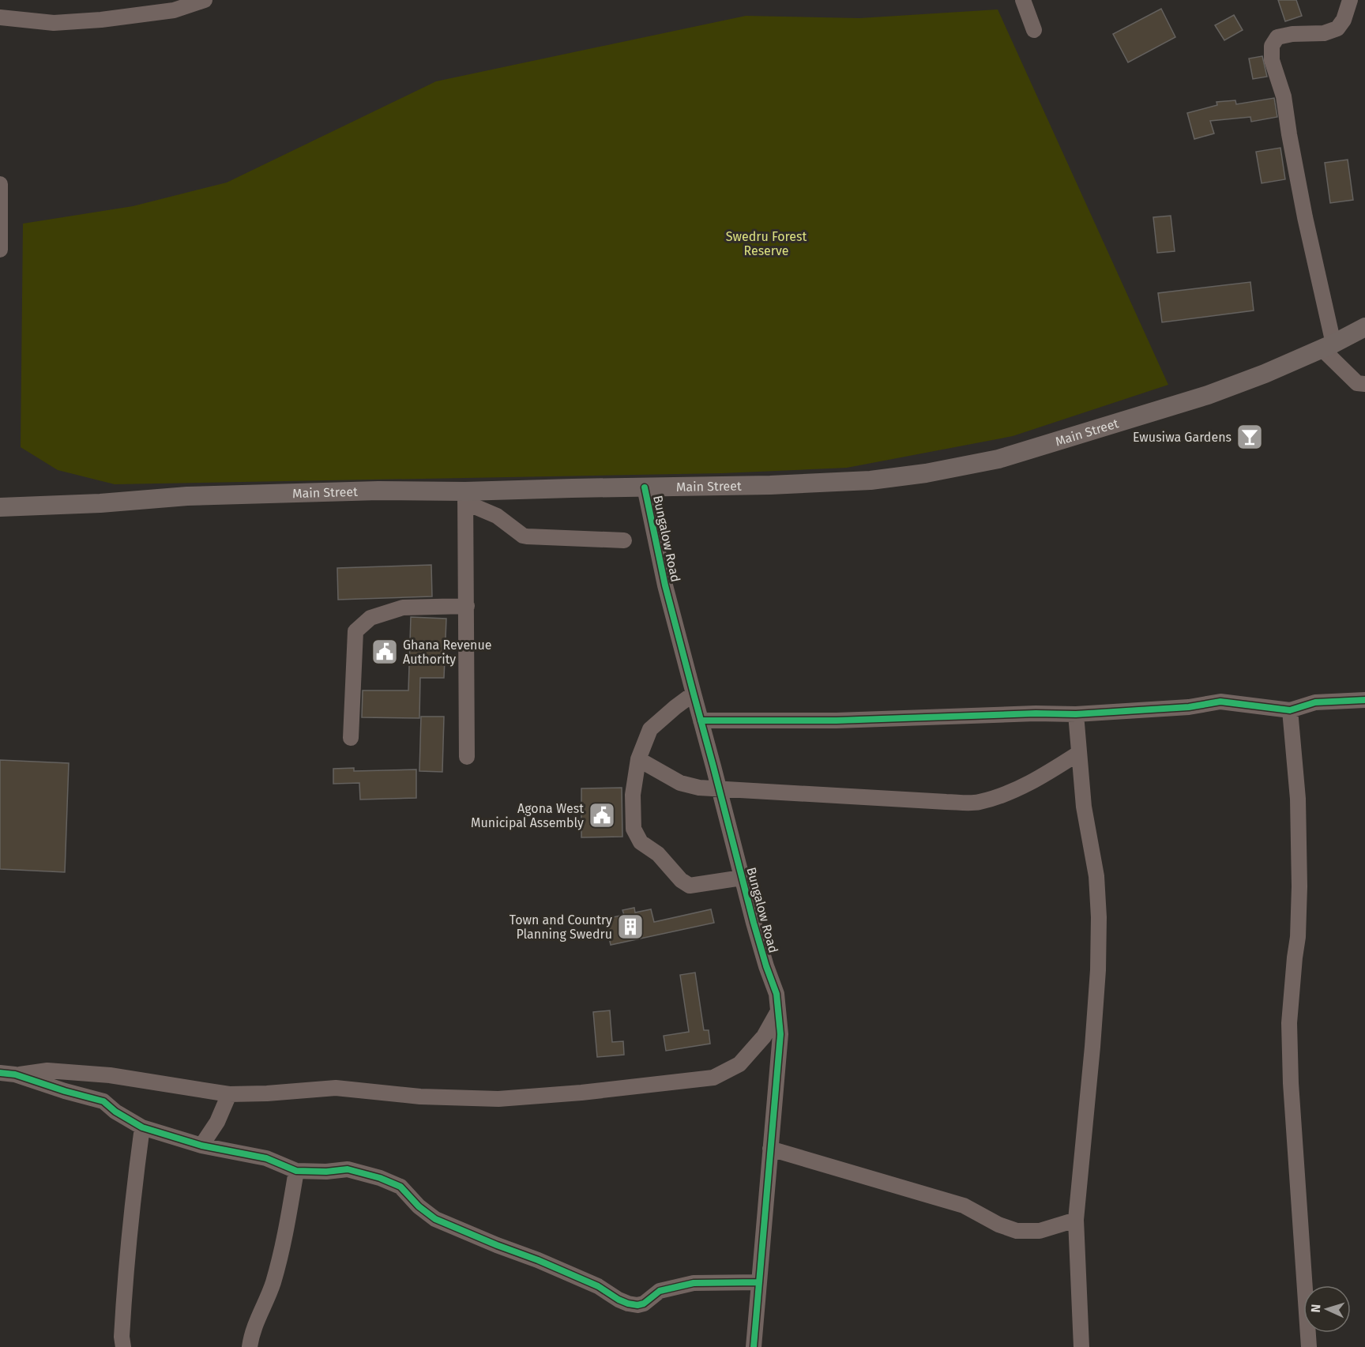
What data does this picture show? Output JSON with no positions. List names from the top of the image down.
{
  "streets": {
    "main road": ["Main Street"],
    "street": ["Bungalow Road"]
  },
  "crossings": [
    ["Main Street", "Bungalow Road"]
  ],
  "parks": ["Swedru Forest Reserve"],
  "places": {
    "bar": ["Ewusiwa Gardens"],
    "public building": ["Ghana Revenue Authority", "Agona West Municipal Assembly"],
    "building": ["Town and Country Planning Swedru"]
  },
  "north": "left"
}
